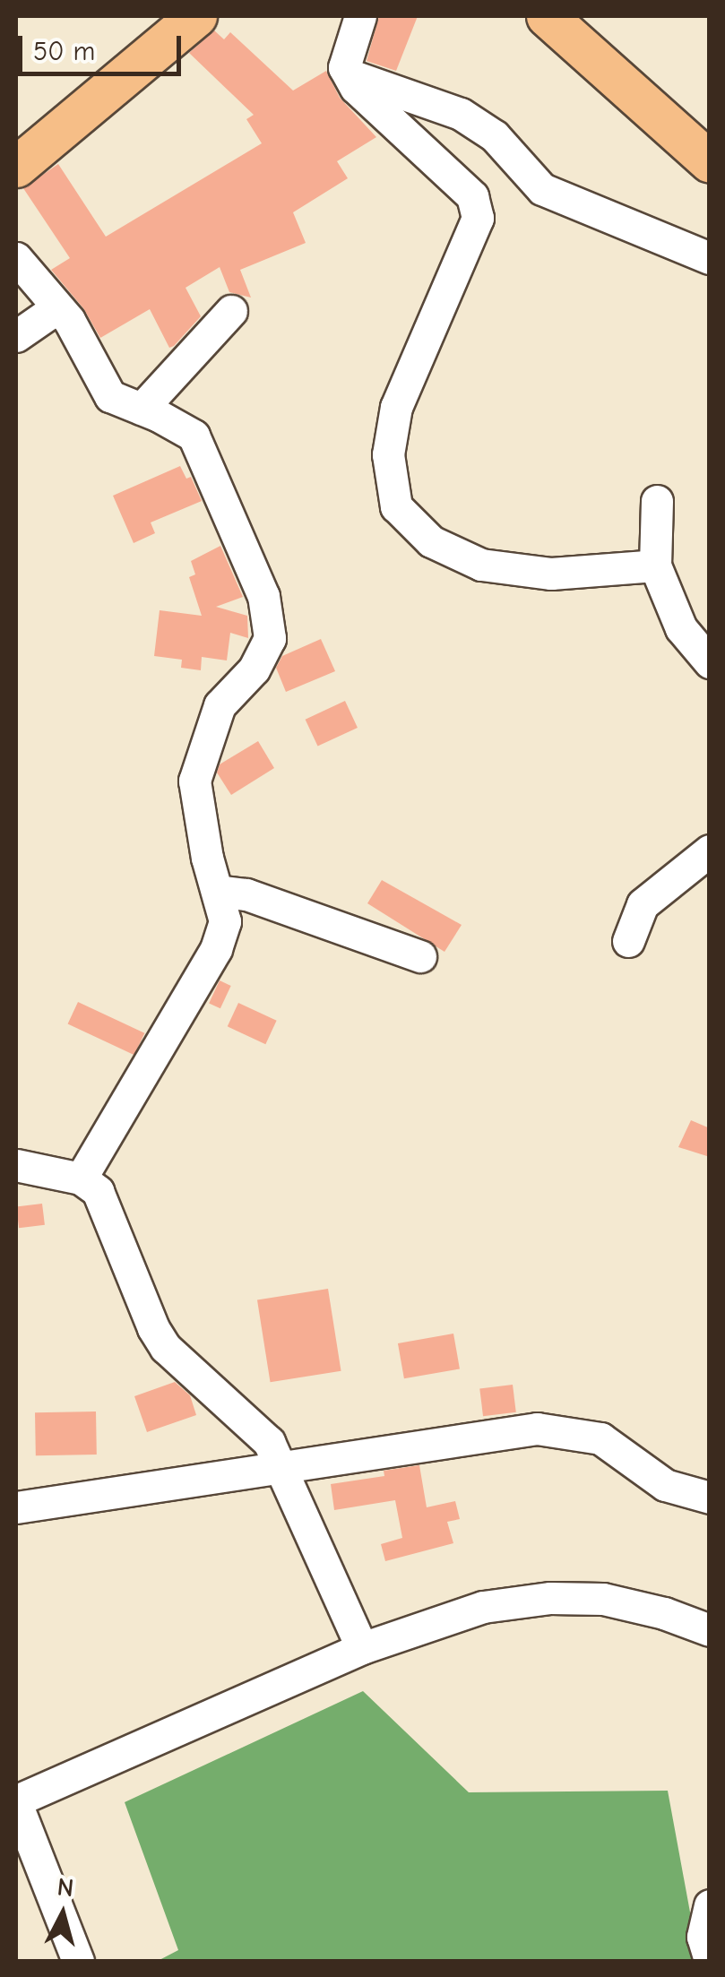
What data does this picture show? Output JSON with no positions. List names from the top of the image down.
{
  "scale_bar": "50 m",
  "north": "top"
}
